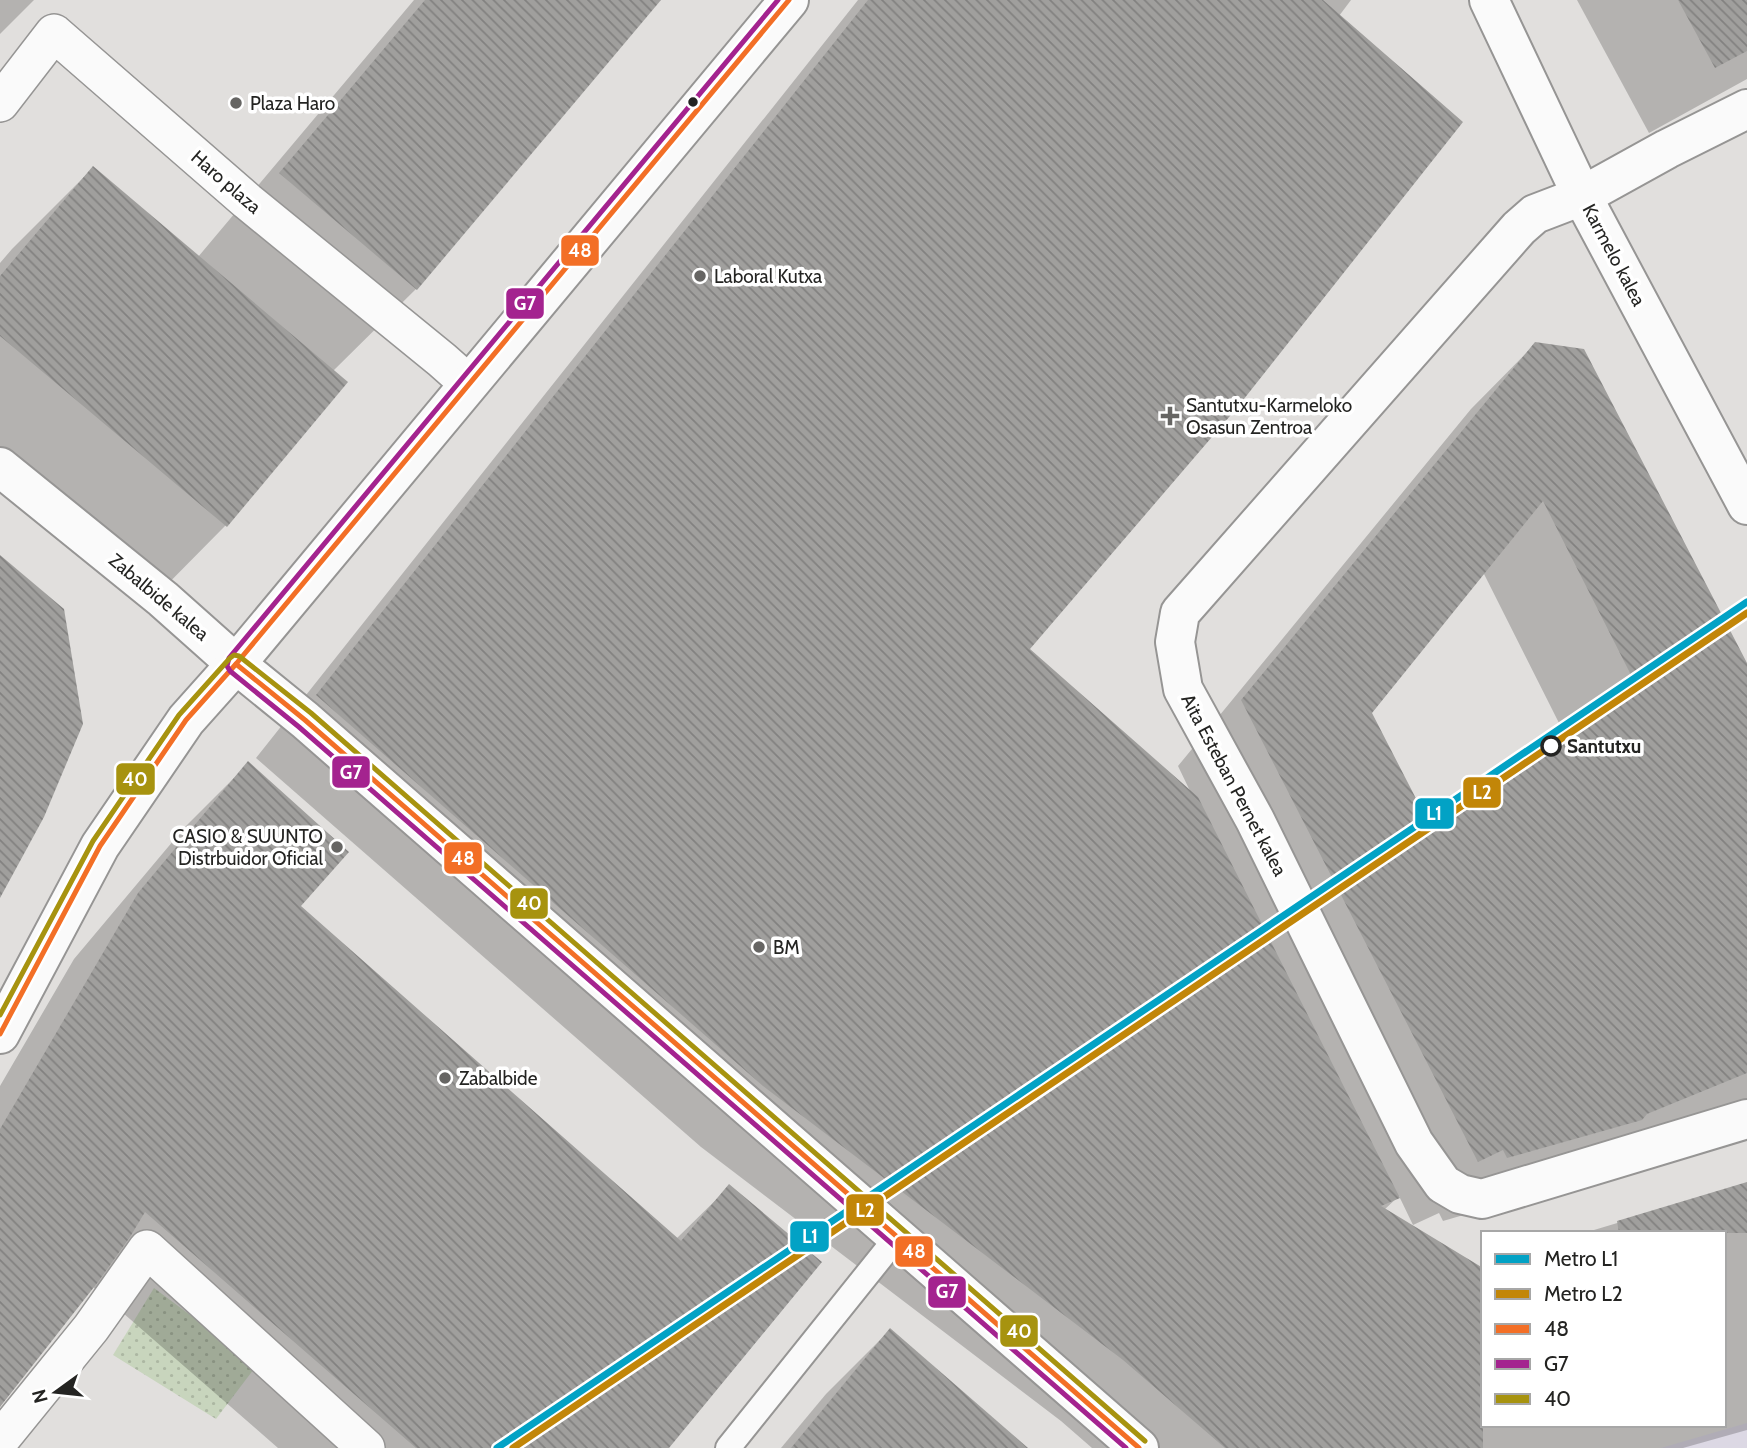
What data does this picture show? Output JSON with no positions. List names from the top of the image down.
{
  "streets": {
    "street": [
      "Haro plaza",
      "Karmelo kalea",
      "Zabalbide kalea",
      "Aita Esteban Pernet kalea"
    ]
  },
  "crossings": [
    ["Karmelo kalea", "Aita Esteban Pernet kalea"]
  ],
  "places": {
    "other": [
      "Plaza Haro",
      "Laboral Kutxa",
      "Santutxu",
      "CASIO & SUUNTO Distrbuidor Oficial",
      "BM",
      "Zabalbide"
    ],
    "health": ["Santutxu-Karmeloko Osasun Zentroa"]
  },
  "lines": [
    "transit line 48",
    "transit line G7",
    "metro line L1",
    "metro line L2",
    "transit line 40"
  ],
  "legend": [
    "Metro L1",
    "Metro L2",
    "48",
    "G7",
    "40"
  ],
  "north": "left"
}
